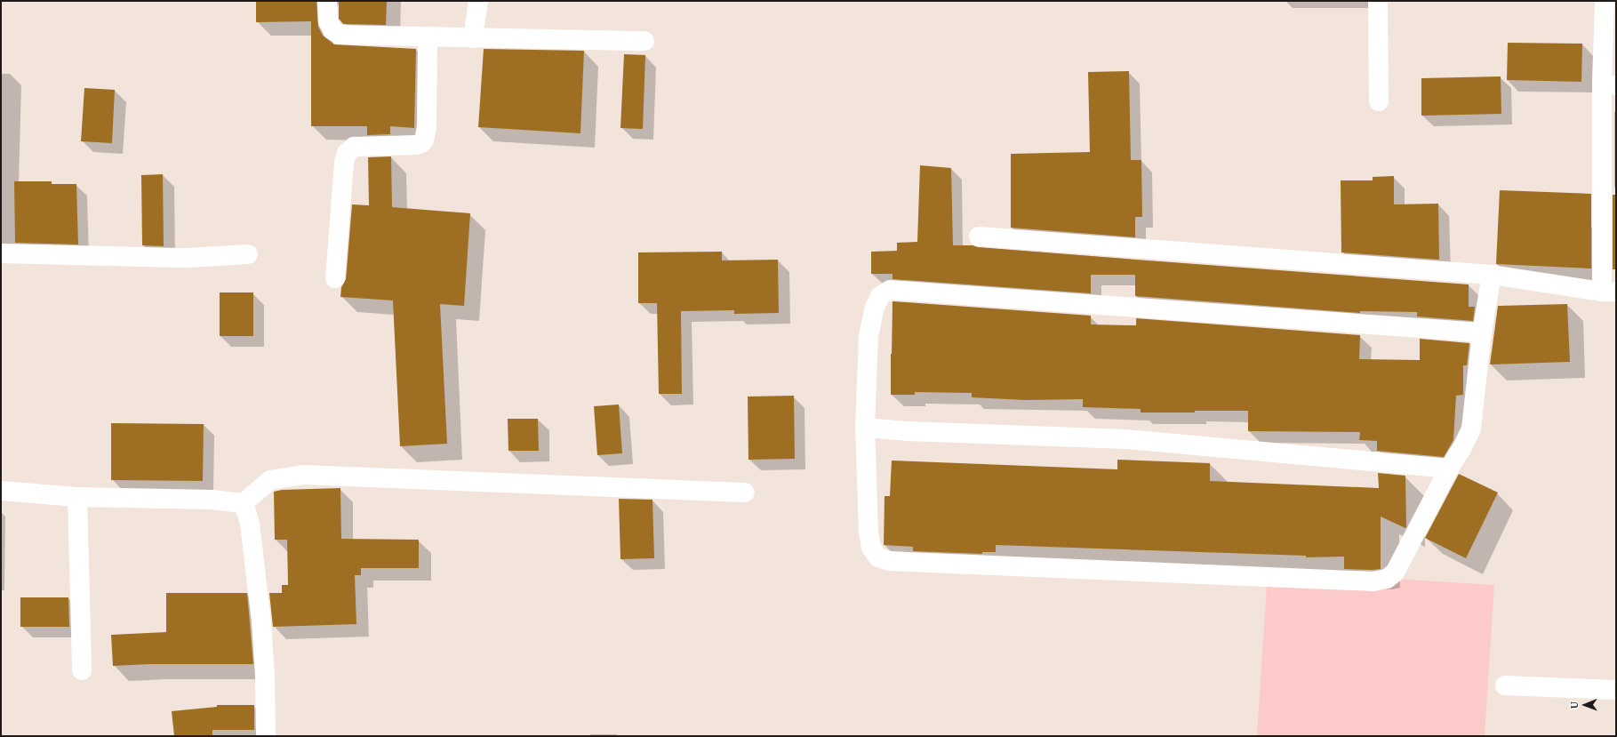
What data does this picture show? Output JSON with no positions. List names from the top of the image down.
{
  "north": "left"
}
